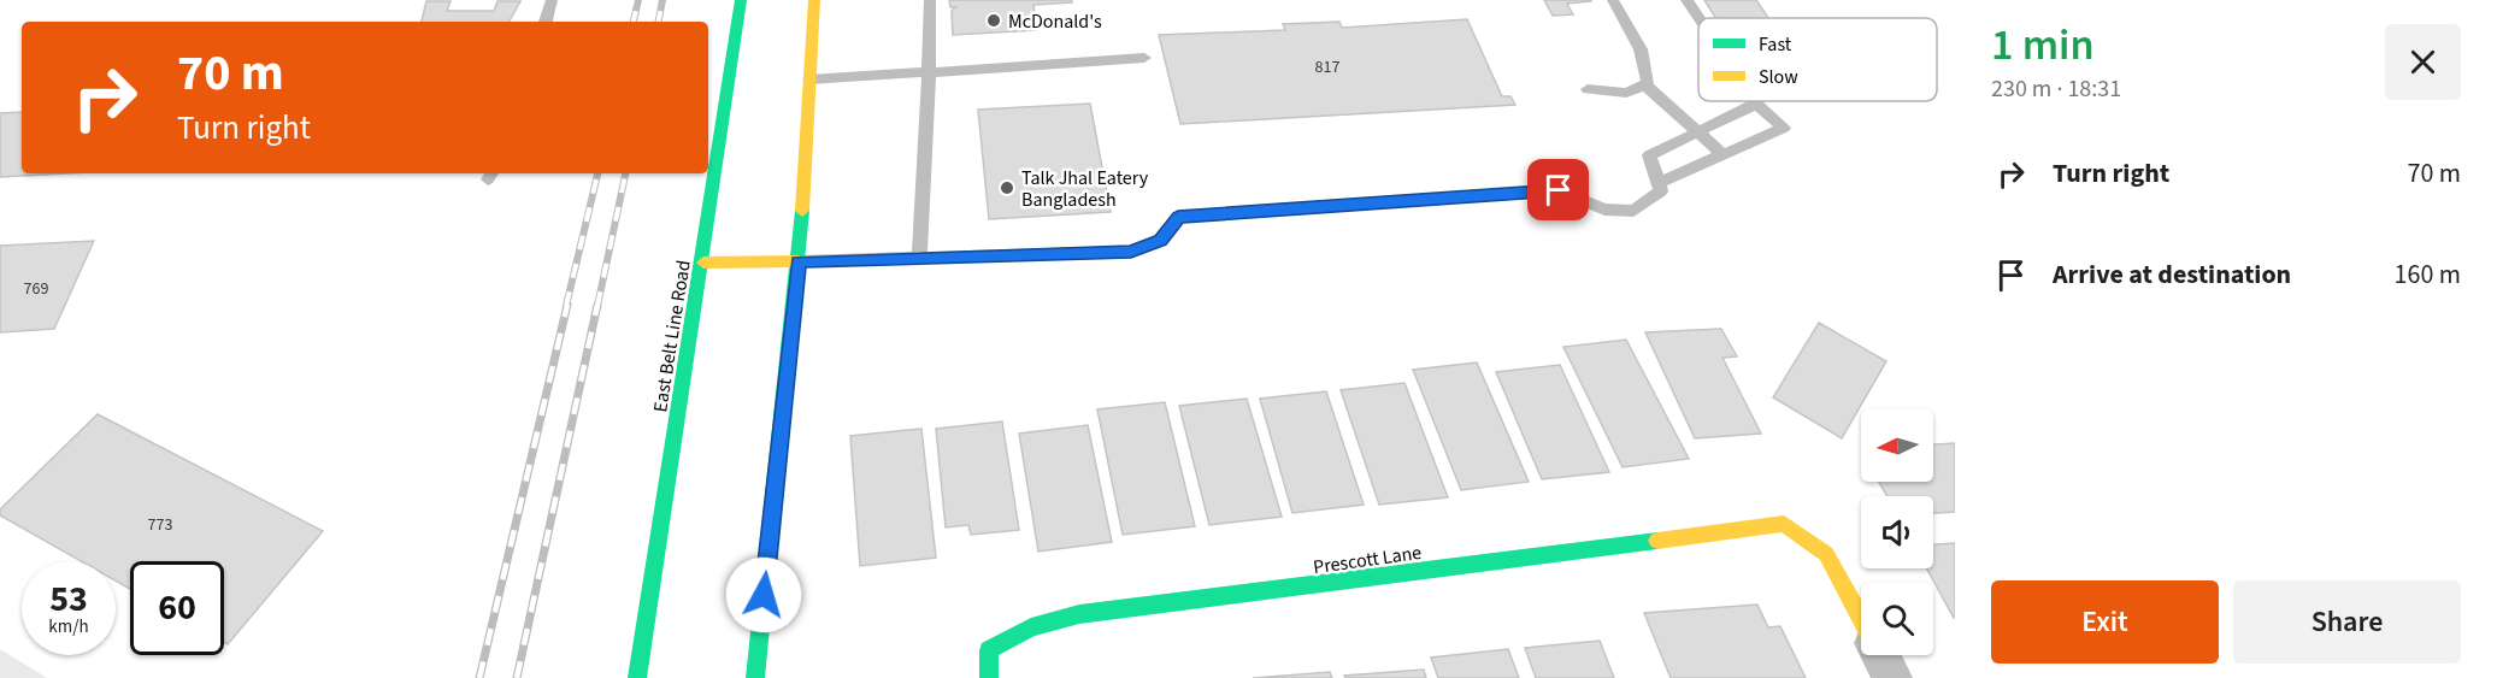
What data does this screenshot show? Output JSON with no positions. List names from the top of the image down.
{
  "streets": {
    "main road": ["East Belt Line Road", "Prescott Lane"]
  },
  "places": ["McDonald's", "Talk Jhal Eatery Bangladesh"],
  "house_numbers": ["817", "769", "773"],
  "legend": ["Fast", "Slow"],
  "north": "left",
  "page": {
    "heading": ["1 min", "230 m · 18:31"],
    "turn": ["70 m", "Turn right"],
    "list": [
      {
        "name": "Turn right",
        "value": "70 m"
      },
      {
        "name": "Arrive at destination",
        "value": "160 m"
      }
    ],
    "speed": "53 km/h",
    "limit": "60",
    "buttons": ["Exit", "Share"]
  }
}
